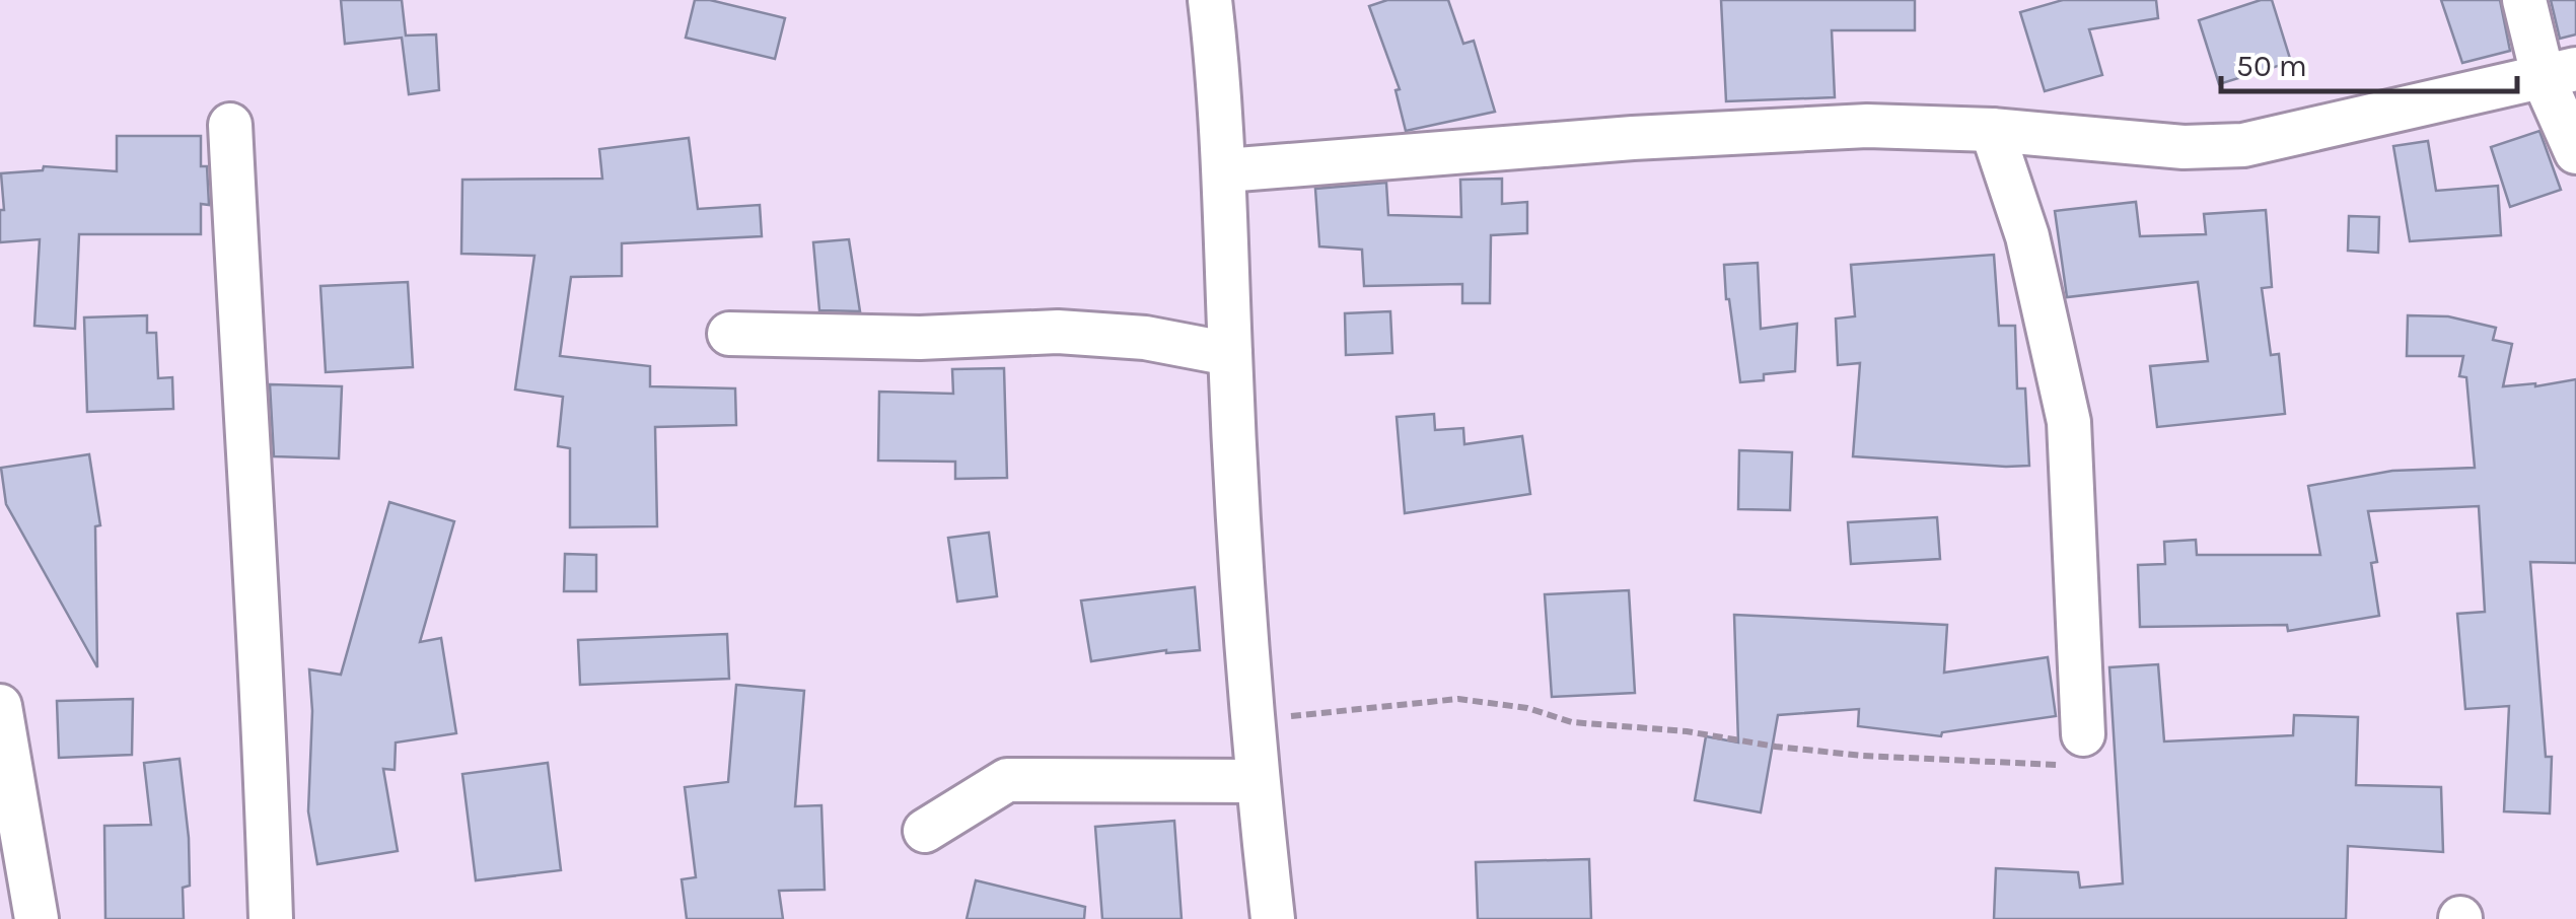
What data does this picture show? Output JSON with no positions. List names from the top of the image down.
{
  "scale_bar": "50 m"
}
